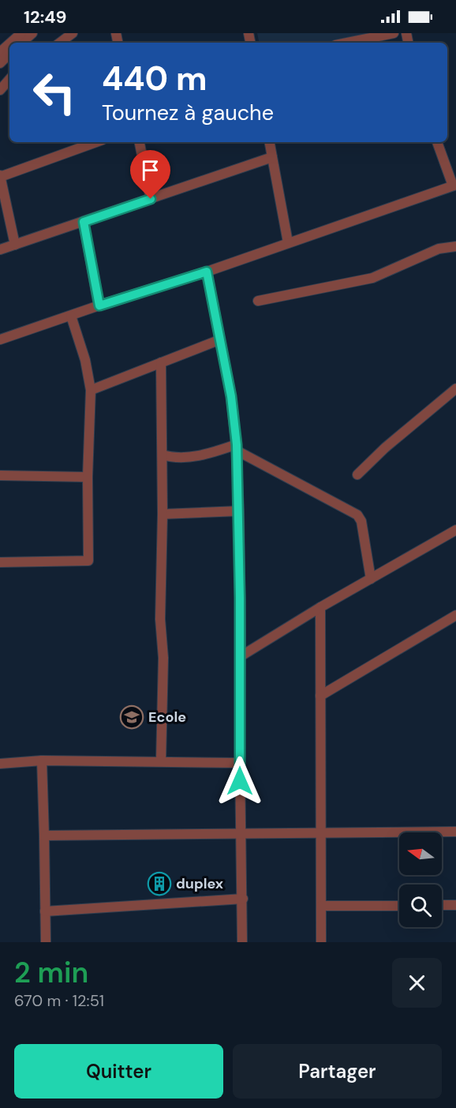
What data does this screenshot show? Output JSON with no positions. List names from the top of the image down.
{
  "places": {
    "school or university": ["Ecole"],
    "building": ["duplex"]
  },
  "north": "left",
  "page": {
    "status": "12:49",
    "turn": ["440 m", "Tournez à gauche"],
    "heading": ["2 min", "670 m · 12:51"],
    "buttons": ["Quitter", "Partager"]
  }
}
